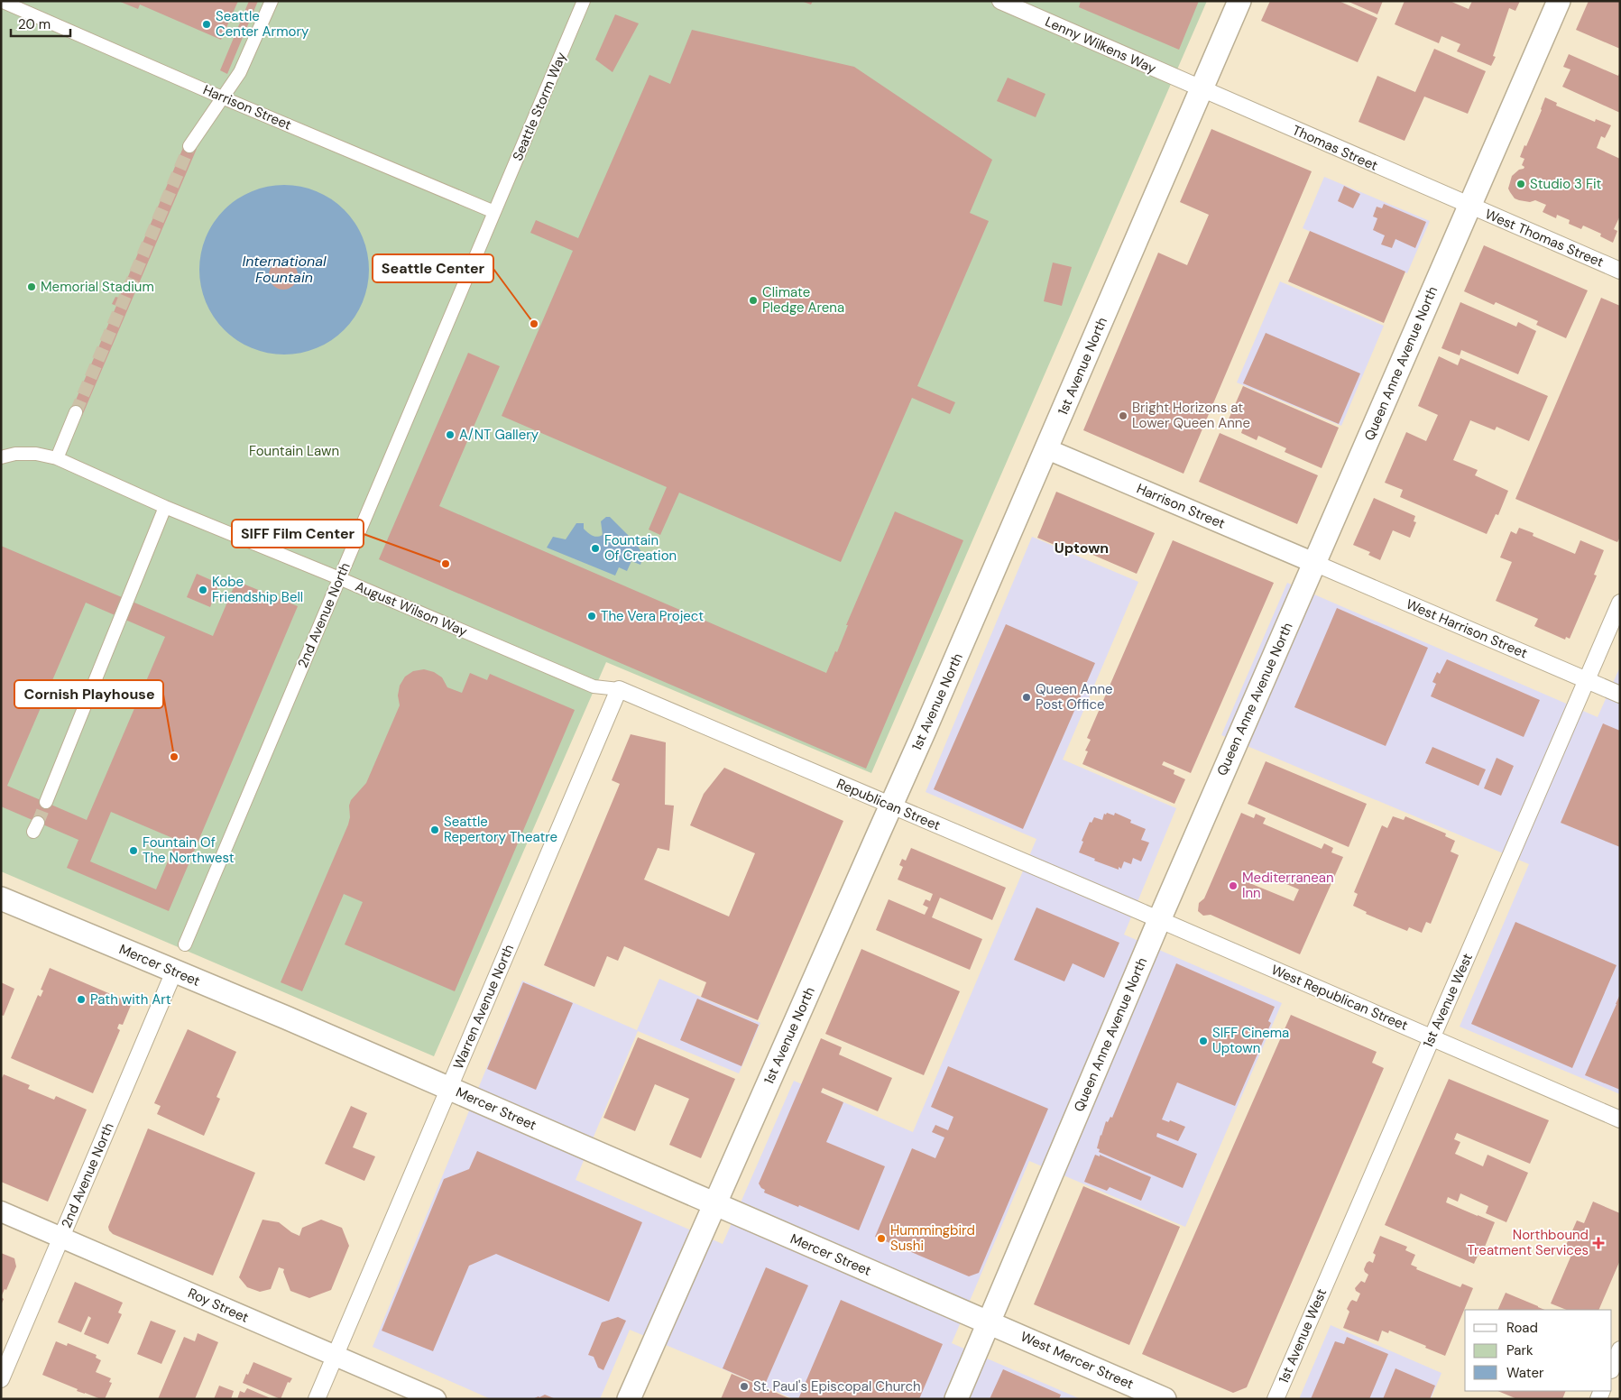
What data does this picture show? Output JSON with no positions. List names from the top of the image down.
{
  "streets": {
    "main road": [
      "Queen Anne Avenue North",
      "1st Avenue North",
      "Mercer Street",
      "West Mercer Street"
    ],
    "street": [
      "Lenny Wilkens Way",
      "Seattle Storm Way",
      "Harrison Street",
      "Thomas Street",
      "West Thomas Street",
      "August Wilson Way",
      "2nd Avenue North",
      "West Harrison Street",
      "Republican Street",
      "West Republican Street",
      "1st Avenue West",
      "Warren Avenue North",
      "Roy Street"
    ]
  },
  "crossings": [
    ["Lenny Wilkens Way", "Thomas Street"],
    ["Lenny Wilkens Way", "1st Avenue North"],
    ["Seattle Storm Way", "Harrison Street"],
    ["Seattle Storm Way", "2nd Avenue North"],
    ["Harrison Street", "Queen Anne Avenue North"],
    ["Harrison Street", "1st Avenue North"],
    ["Harrison Street", "2nd Avenue North"],
    ["Harrison Street", "West Harrison Street"],
    ["Thomas Street", "West Thomas Street"],
    ["Thomas Street", "Queen Anne Avenue North"],
    ["Thomas Street", "1st Avenue North"],
    ["West Thomas Street", "Queen Anne Avenue North"],
    ["Queen Anne Avenue North", "West Harrison Street"],
    ["Queen Anne Avenue North", "Republican Street"],
    ["Queen Anne Avenue North", "Mercer Street"],
    ["Queen Anne Avenue North", "West Republican Street"],
    ["Queen Anne Avenue North", "West Mercer Street"],
    ["1st Avenue North", "Republican Street"],
    ["1st Avenue North", "Mercer Street"],
    ["August Wilson Way", "2nd Avenue North"],
    ["August Wilson Way", "Republican Street"],
    ["August Wilson Way", "Warren Avenue North"],
    ["2nd Avenue North", "Mercer Street"],
    ["2nd Avenue North", "Roy Street"],
    ["West Harrison Street", "1st Avenue West"],
    ["Republican Street", "West Republican Street"],
    ["Republican Street", "Warren Avenue North"],
    ["Mercer Street", "Warren Avenue North"],
    ["Mercer Street", "West Mercer Street"],
    ["West Republican Street", "1st Avenue West"],
    ["Warren Avenue North", "Roy Street"]
  ],
  "districts": ["Uptown"],
  "water": ["International Fountain"],
  "parks": ["Fountain Lawn"],
  "places": {
    "other": [
      "Seattle Center Armory",
      "Studio 3 Fit",
      "Memorial Stadium",
      "Climate Pledge Arena",
      "Seattle Center",
      "Bright Horizons at Lower Queen Anne",
      "A/NT Gallery",
      "Fountain Of Creation",
      "SIFF Film Center",
      "Kobe Friendship Bell",
      "The Vera Project",
      "Queen Anne Post Office",
      "Cornish Playhouse",
      "Seattle Repertory Theatre",
      "Fountain Of The Northwest",
      "Mediterranean Inn",
      "Path with Art",
      "SIFF Cinema Uptown",
      "Hummingbird Sushi",
      "St. Paul's Episcopal Church"
    ],
    "health": ["Northbound Treatment Services"]
  },
  "legend": ["Road", "Park", "Water"],
  "scale_bar": "20 m"
}
